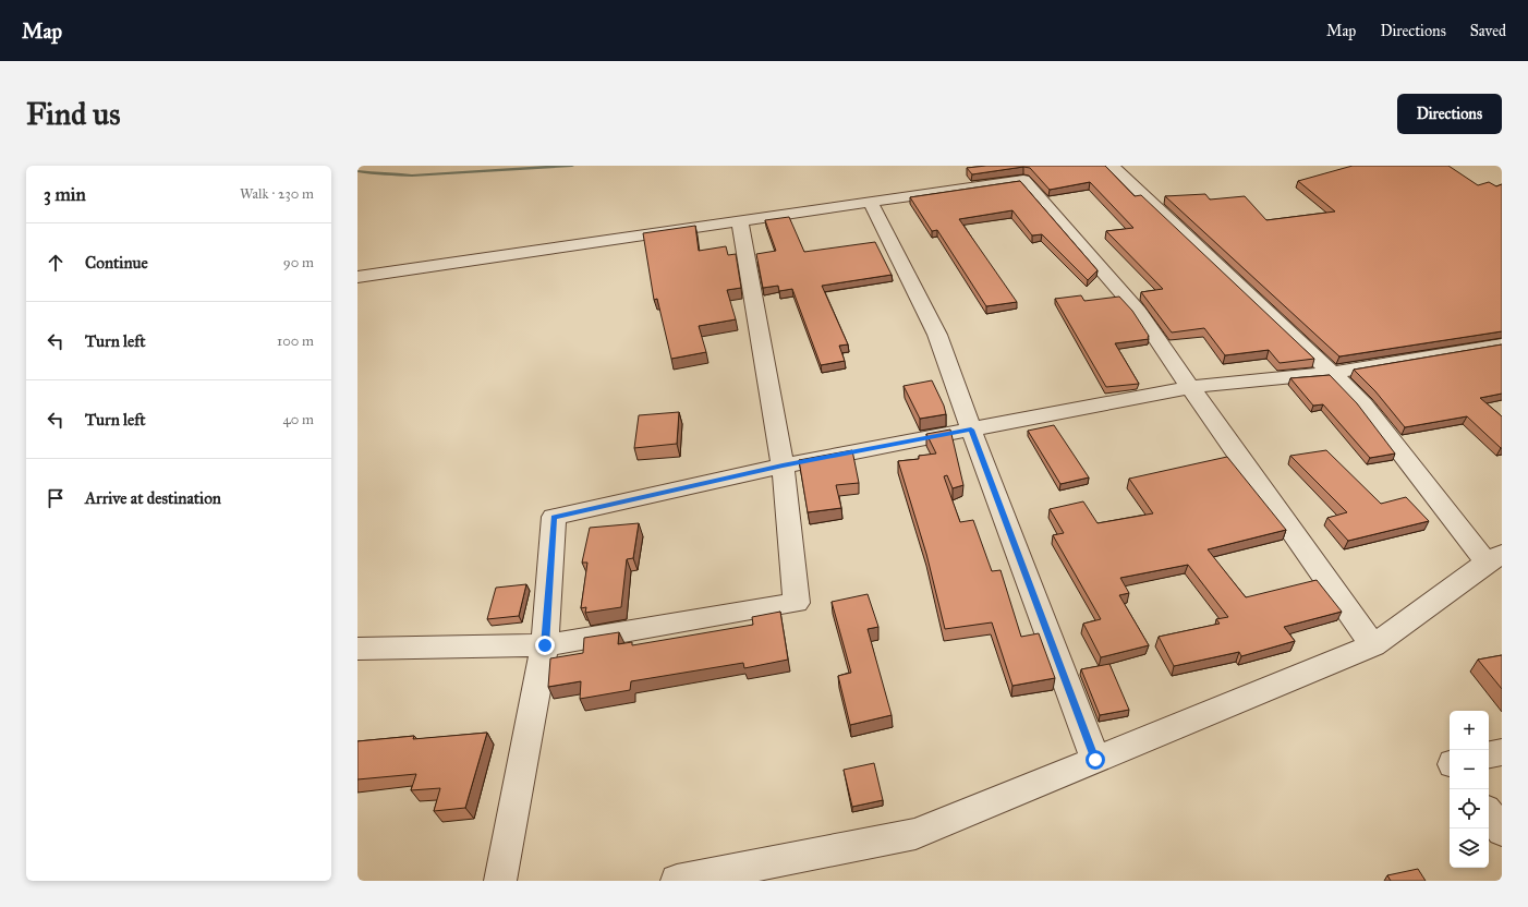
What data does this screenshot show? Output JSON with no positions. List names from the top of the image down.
{
  "page": {
    "header": "Map",
    "nav": ["Map", "Directions", "Saved"],
    "buttons": "Directions",
    "title": "Find us",
    "heading": ["3 min", "Walk · 230 m"],
    "list": [
      ["Continue", "90 m"],
      ["Turn left", "100 m"],
      ["Turn left", "40 m"],
      "Arrive at destination"
    ],
    "map_buttons": ["+", "−"]
  }
}
